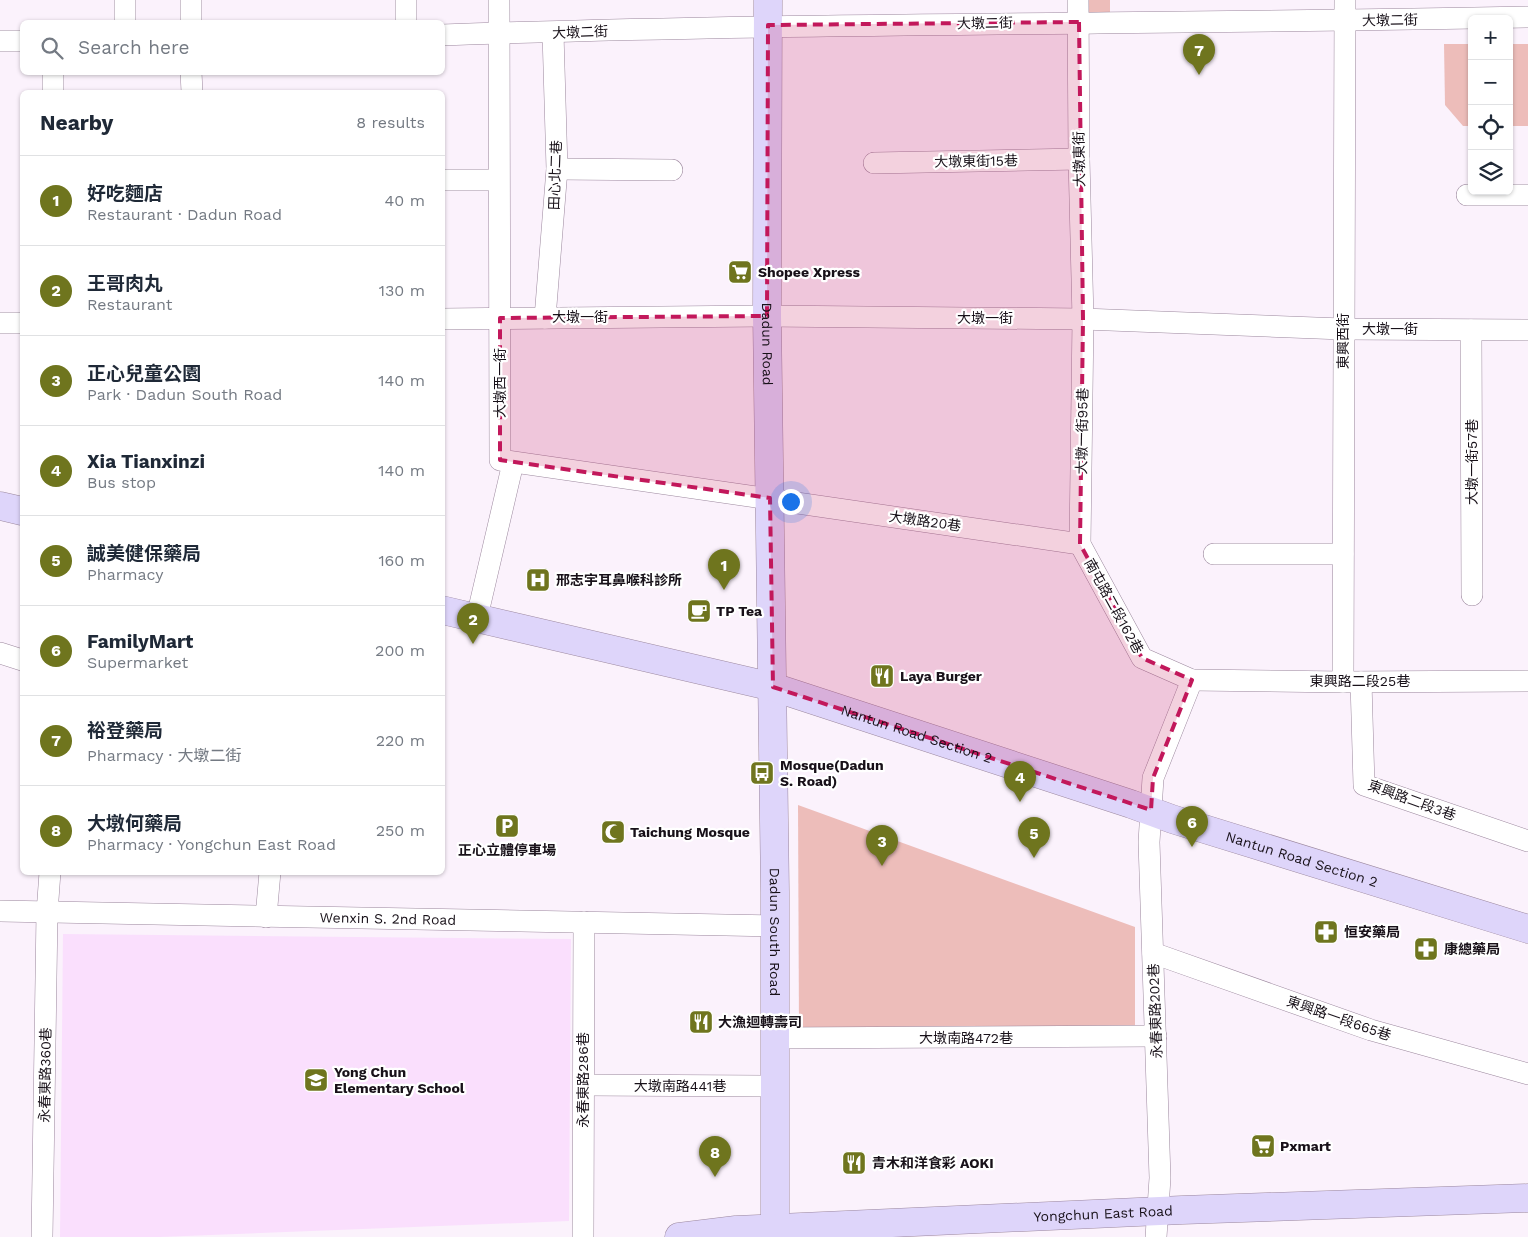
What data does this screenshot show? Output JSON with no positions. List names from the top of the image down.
{
  "streets": {
    "street": [
      "大墩二街",
      "大墩東街",
      "大墩東街15巷",
      "田心北二巷",
      "大墩一街",
      "東興西街",
      "Dadun Road",
      "大墩西一街",
      "大墩一街95巷",
      "大墩一街57巷",
      "大墩路20巷",
      "南屯路二段162巷",
      "東興路二段25巷",
      "Nantun Road Section 2",
      "東興路二段3巷",
      "Wenxin S. 2nd Road",
      "Dadun South Road",
      "永春東路202巷",
      "東興路一段665巷",
      "大墩南路472巷",
      "永春東路360巷",
      "永春東路286巷",
      "大墩南路441巷",
      "Yongchun East Road"
    ]
  },
  "crossings": [
    ["大墩二街", "大墩東街"],
    ["大墩二街", "田心北二巷"],
    ["大墩二街", "東興西街"],
    ["大墩二街", "Dadun Road"],
    ["大墩二街", "大墩西一街"],
    ["大墩東街", "大墩東街15巷"],
    ["大墩東街", "大墩一街"],
    ["大墩東街", "大墩一街95巷"],
    ["田心北二巷", "大墩一街"],
    ["大墩一街", "東興西街"],
    ["大墩一街", "Dadun Road"],
    ["大墩一街", "大墩西一街"],
    ["大墩一街", "大墩一街95巷"],
    ["大墩一街", "大墩一街57巷"],
    ["東興西街", "東興路二段25巷"],
    ["東興西街", "東興路二段3巷"],
    ["Dadun Road", "大墩路20巷"],
    ["Dadun Road", "Nantun Road Section 2"],
    ["Dadun Road", "Dadun South Road"],
    ["大墩一街95巷", "大墩路20巷"],
    ["大墩一街95巷", "南屯路二段162巷"],
    ["大墩路20巷", "南屯路二段162巷"],
    ["南屯路二段162巷", "東興路二段25巷"],
    ["東興路二段25巷", "東興路二段3巷"],
    ["Nantun Road Section 2", "Dadun South Road"],
    ["Nantun Road Section 2", "永春東路202巷"],
    ["Wenxin S. 2nd Road", "Dadun South Road"],
    ["Wenxin S. 2nd Road", "永春東路360巷"],
    ["Wenxin S. 2nd Road", "永春東路286巷"],
    ["Dadun South Road", "大墩南路472巷"],
    ["Dadun South Road", "大墩南路441巷"],
    ["Dadun South Road", "Yongchun East Road"],
    ["永春東路202巷", "東興路一段665巷"],
    ["永春東路202巷", "大墩南路472巷"],
    ["永春東路202巷", "Yongchun East Road"],
    ["永春東路286巷", "大墩南路441巷"]
  ],
  "places": {
    "supermarket": ["Shopee Xpress", "Pxmart"],
    "hospital": ["邢志宇耳鼻喉科診所"],
    "cafe": ["TP Tea"],
    "restaurant": ["Laya Burger", "大漁迴轉壽司", "青木和洋食彩 AOKI"],
    "bus stop": ["Mosque(Dadun S. Road)"],
    "parking": ["正心立體停車場"],
    "mosque": ["Taichung Mosque"],
    "pharmacy": ["恒安藥局", "康總藥局"],
    "school or university": ["Yong Chun Elementary School"]
  },
  "page": {
    "map_buttons": ["+", "−"],
    "search": "Search here",
    "pins": [
      "7",
      "1",
      "2",
      "4",
      "6",
      "5",
      "3",
      "8"
    ],
    "heading": ["Nearby", "8 results"],
    "list": [
      {
        "mark": "1",
        "name": "好吃麵店",
        "note": "Restaurant · Dadun Road",
        "value": "40 m"
      },
      {
        "mark": "2",
        "name": "王哥肉丸",
        "note": "Restaurant",
        "value": "130 m"
      },
      {
        "mark": "3",
        "name": "正心兒童公園",
        "note": "Park · Dadun South Road",
        "value": "140 m"
      },
      {
        "mark": "4",
        "name": "Xia Tianxinzi",
        "note": "Bus stop",
        "value": "140 m"
      },
      {
        "mark": "5",
        "name": "誠美健保藥局",
        "note": "Pharmacy",
        "value": "160 m"
      },
      {
        "mark": "6",
        "name": "FamilyMart",
        "note": "Supermarket",
        "value": "200 m"
      },
      {
        "mark": "7",
        "name": "裕登藥局",
        "note": "Pharmacy · 大墩二街",
        "value": "220 m"
      },
      {
        "mark": "8",
        "name": "大墩何藥局",
        "note": "Pharmacy · Yongchun East Road",
        "value": "250 m"
      }
    ]
  }
}
